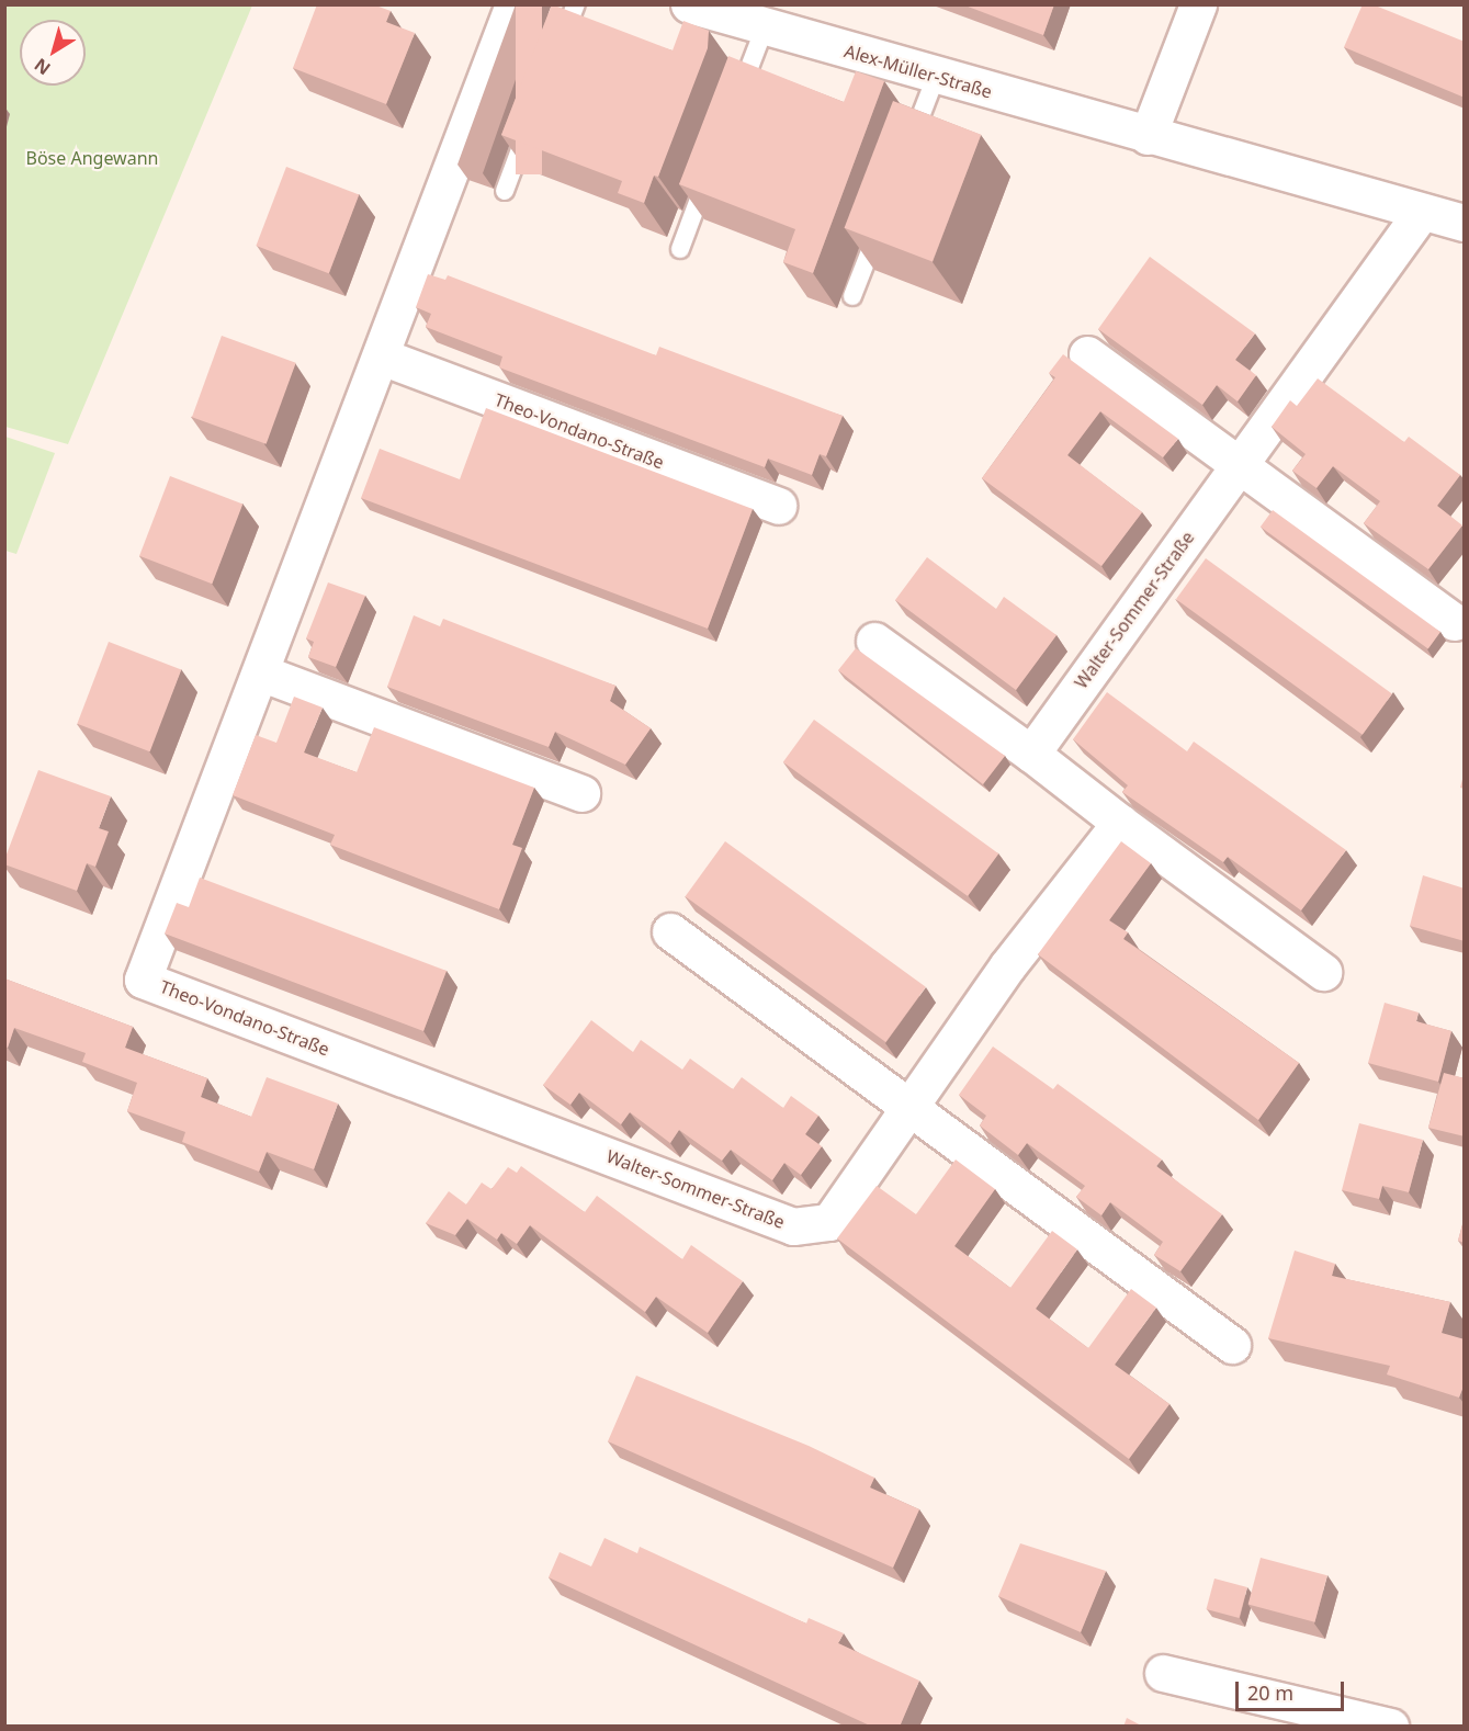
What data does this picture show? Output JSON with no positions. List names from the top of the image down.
{
  "streets": {
    "street": ["Alex-Müller-Straße", "Theo-Vondano-Straße", "Walter-Sommer-Straße"]
  },
  "crossings": [
    ["Alex-Müller-Straße", "Walter-Sommer-Straße"],
    ["Theo-Vondano-Straße", "Walter-Sommer-Straße"]
  ],
  "parks": ["Böse Angewann"],
  "scale_bar": "20 m",
  "north": "bottom left"
}
